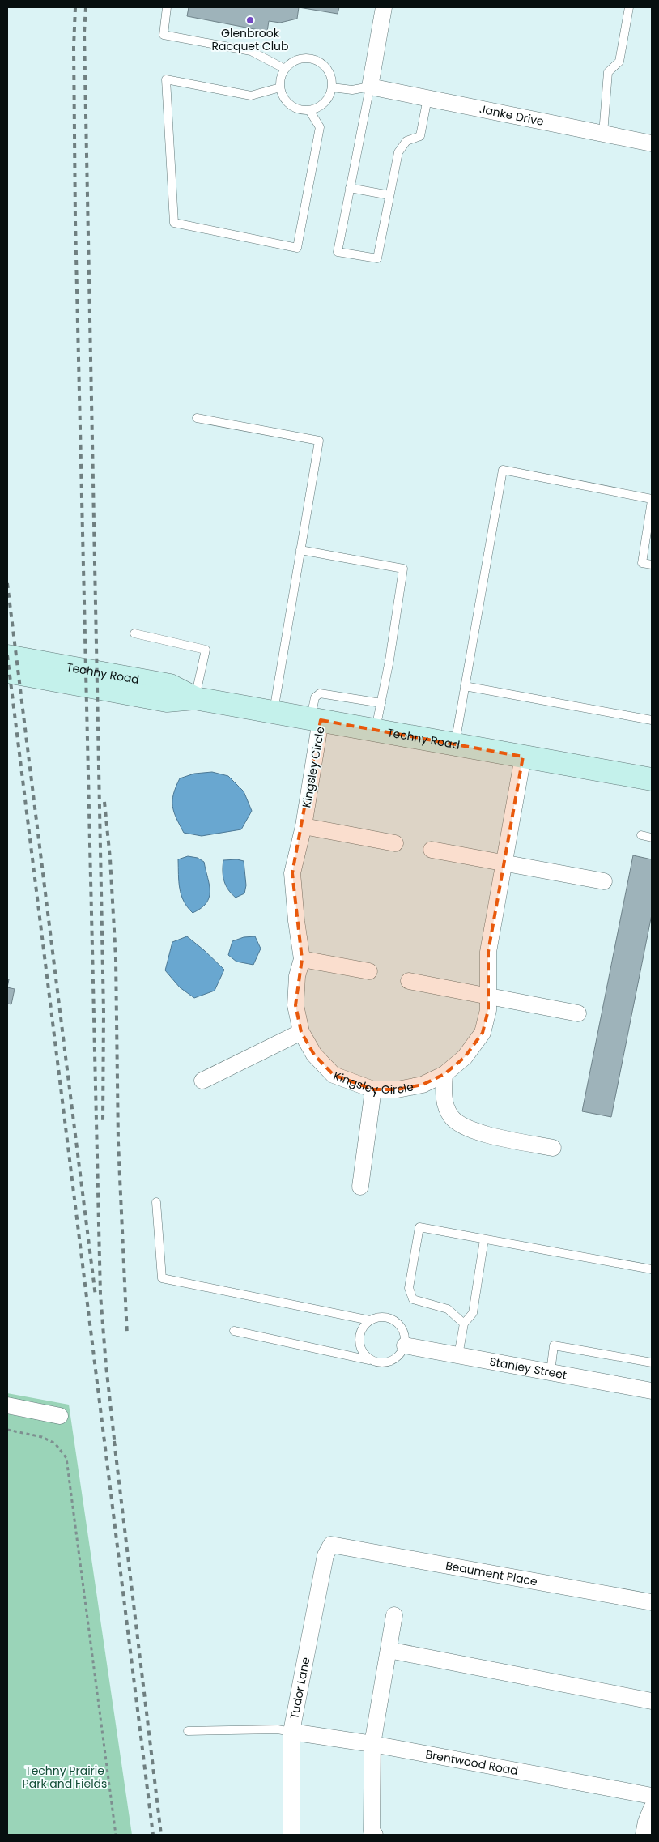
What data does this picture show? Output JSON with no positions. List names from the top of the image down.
{
  "streets": {
    "main road": ["Techny Road"],
    "street": [
      "Janke Drive",
      "Kingsley Circle",
      "Stanley Street",
      "Beaument Place",
      "Tudor Lane",
      "Brentwood Road"
    ]
  },
  "crossings": [
    ["Techny Road", "Kingsley Circle"],
    ["Beaument Place", "Tudor Lane"],
    ["Tudor Lane", "Brentwood Road"]
  ],
  "parks": ["Techny Prairie Park and Fields"],
  "places": ["Glenbrook Racquet Club"]
}
